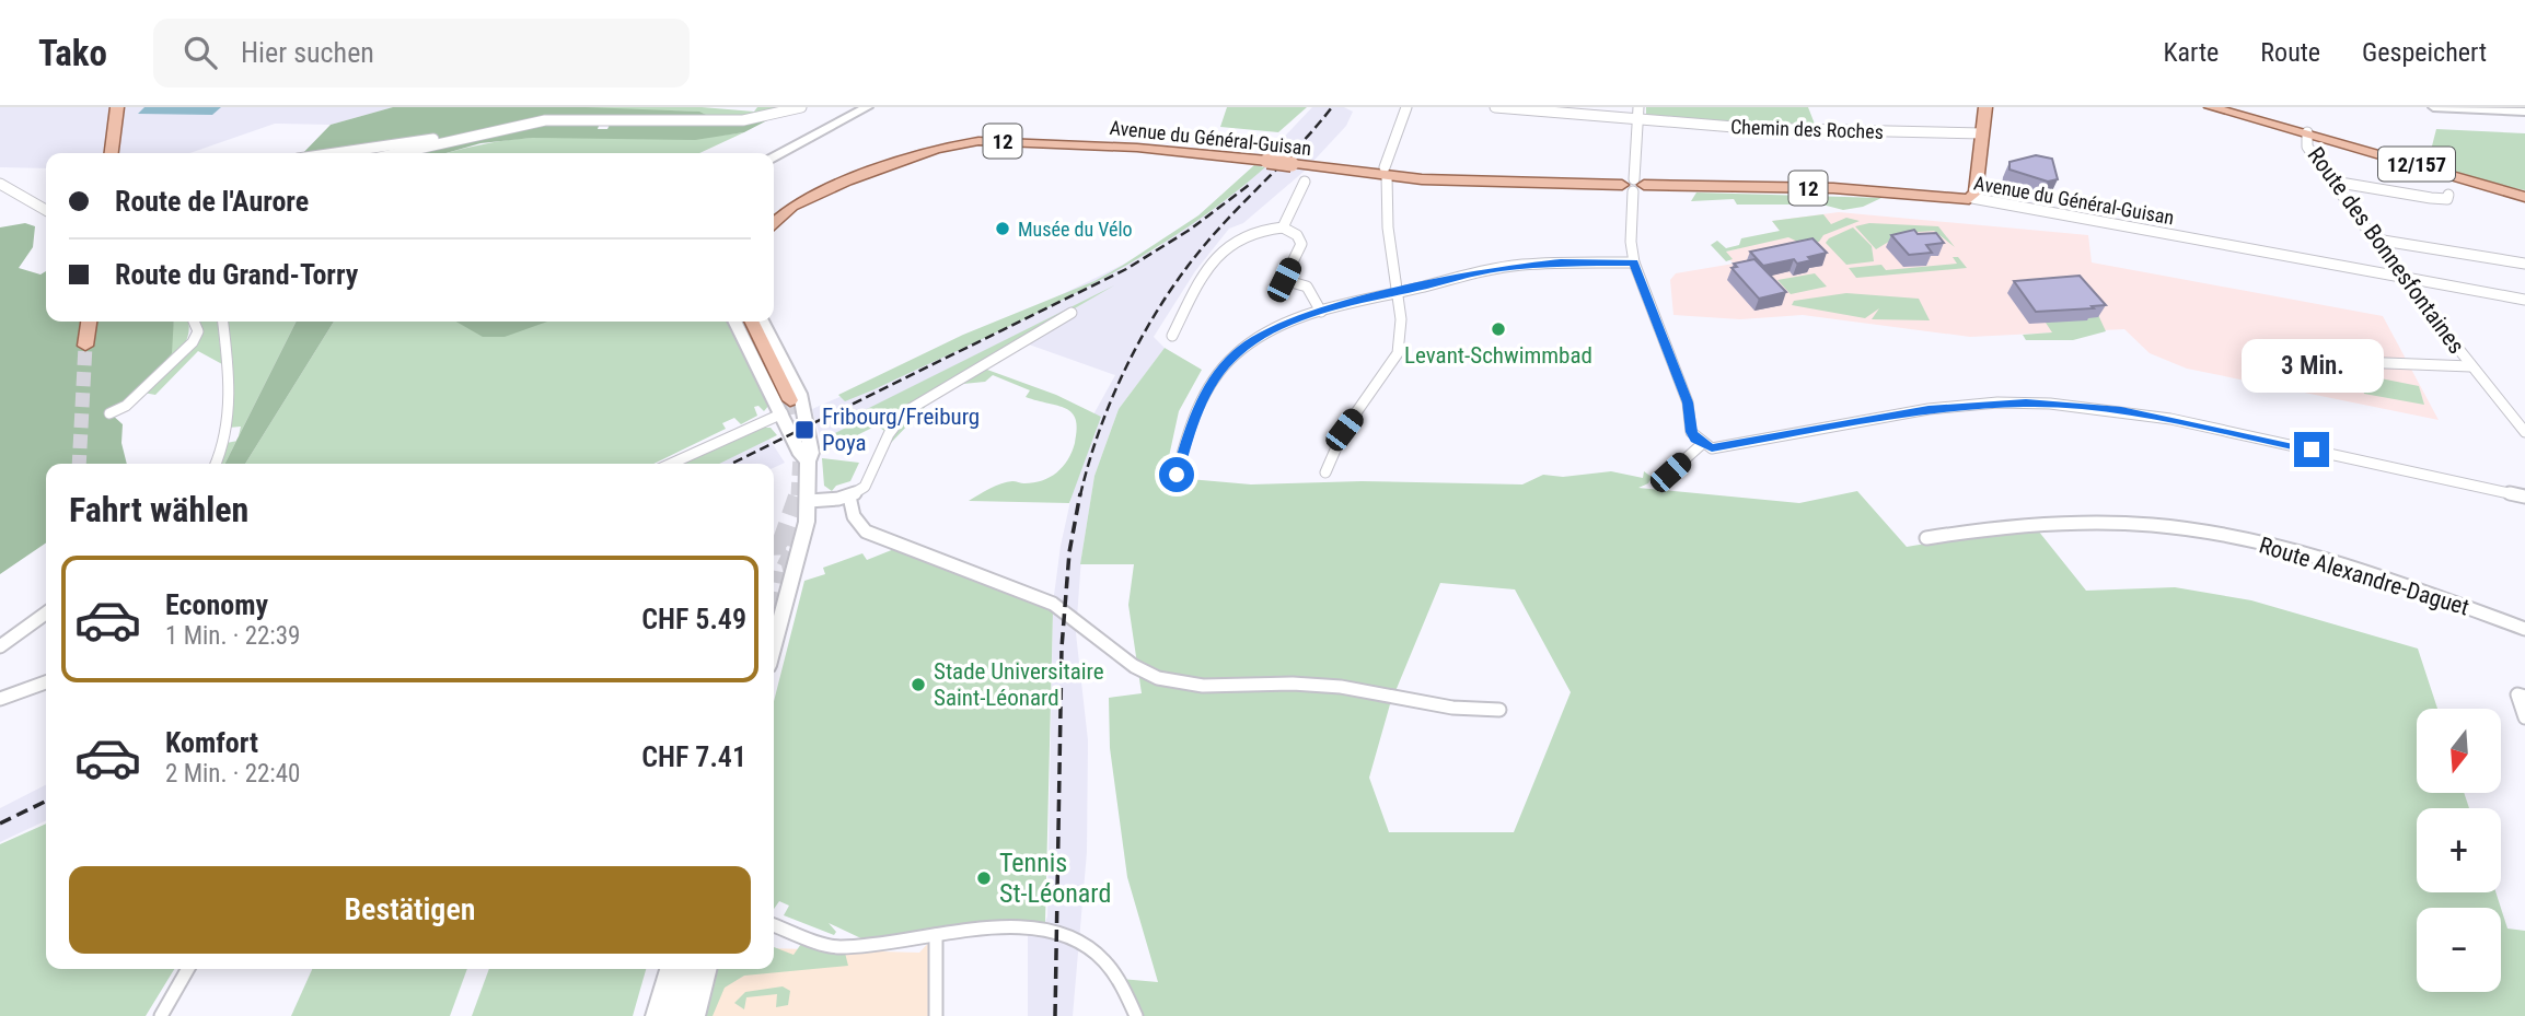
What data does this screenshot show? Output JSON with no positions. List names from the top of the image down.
{
  "streets": {
    "main road": ["Avenue du Général-Guisan", "12", "12/157"],
    "street": ["Chemin des Roches", "Route des Bonnesfontaines", "Route Alexandre-Daguet"]
  },
  "crossings": [
    ["Avenue du Général-Guisan", "Route des Bonnesfontaines"],
    ["12/157", "Route des Bonnesfontaines"]
  ],
  "places": {
    "other": [
      "Musée du Vélo",
      "Levant-Schwimmbad",
      "Stade Universitaire Saint-Léonard",
      "Tennis St-Léonard"
    ],
    "transit": ["Fribourg/Freiburg Poya"]
  },
  "north": "bottom",
  "page": {
    "header": "Tako",
    "search": "Hier suchen",
    "nav": ["Karte", "Route", "Gespeichert"],
    "banner": ["Route de l'Aurore", "Route du Grand-Torry"],
    "bubble": "3 Min.",
    "heading": "Fahrt wählen",
    "list": [
      {
        "name": "Economy",
        "note": "1 Min. · 22:39",
        "value": "CHF 5.49"
      },
      {
        "name": "Komfort",
        "note": "2 Min. · 22:40",
        "value": "CHF 7.41"
      }
    ],
    "map_buttons": ["+", "−"],
    "buttons": "Bestätigen"
  }
}
